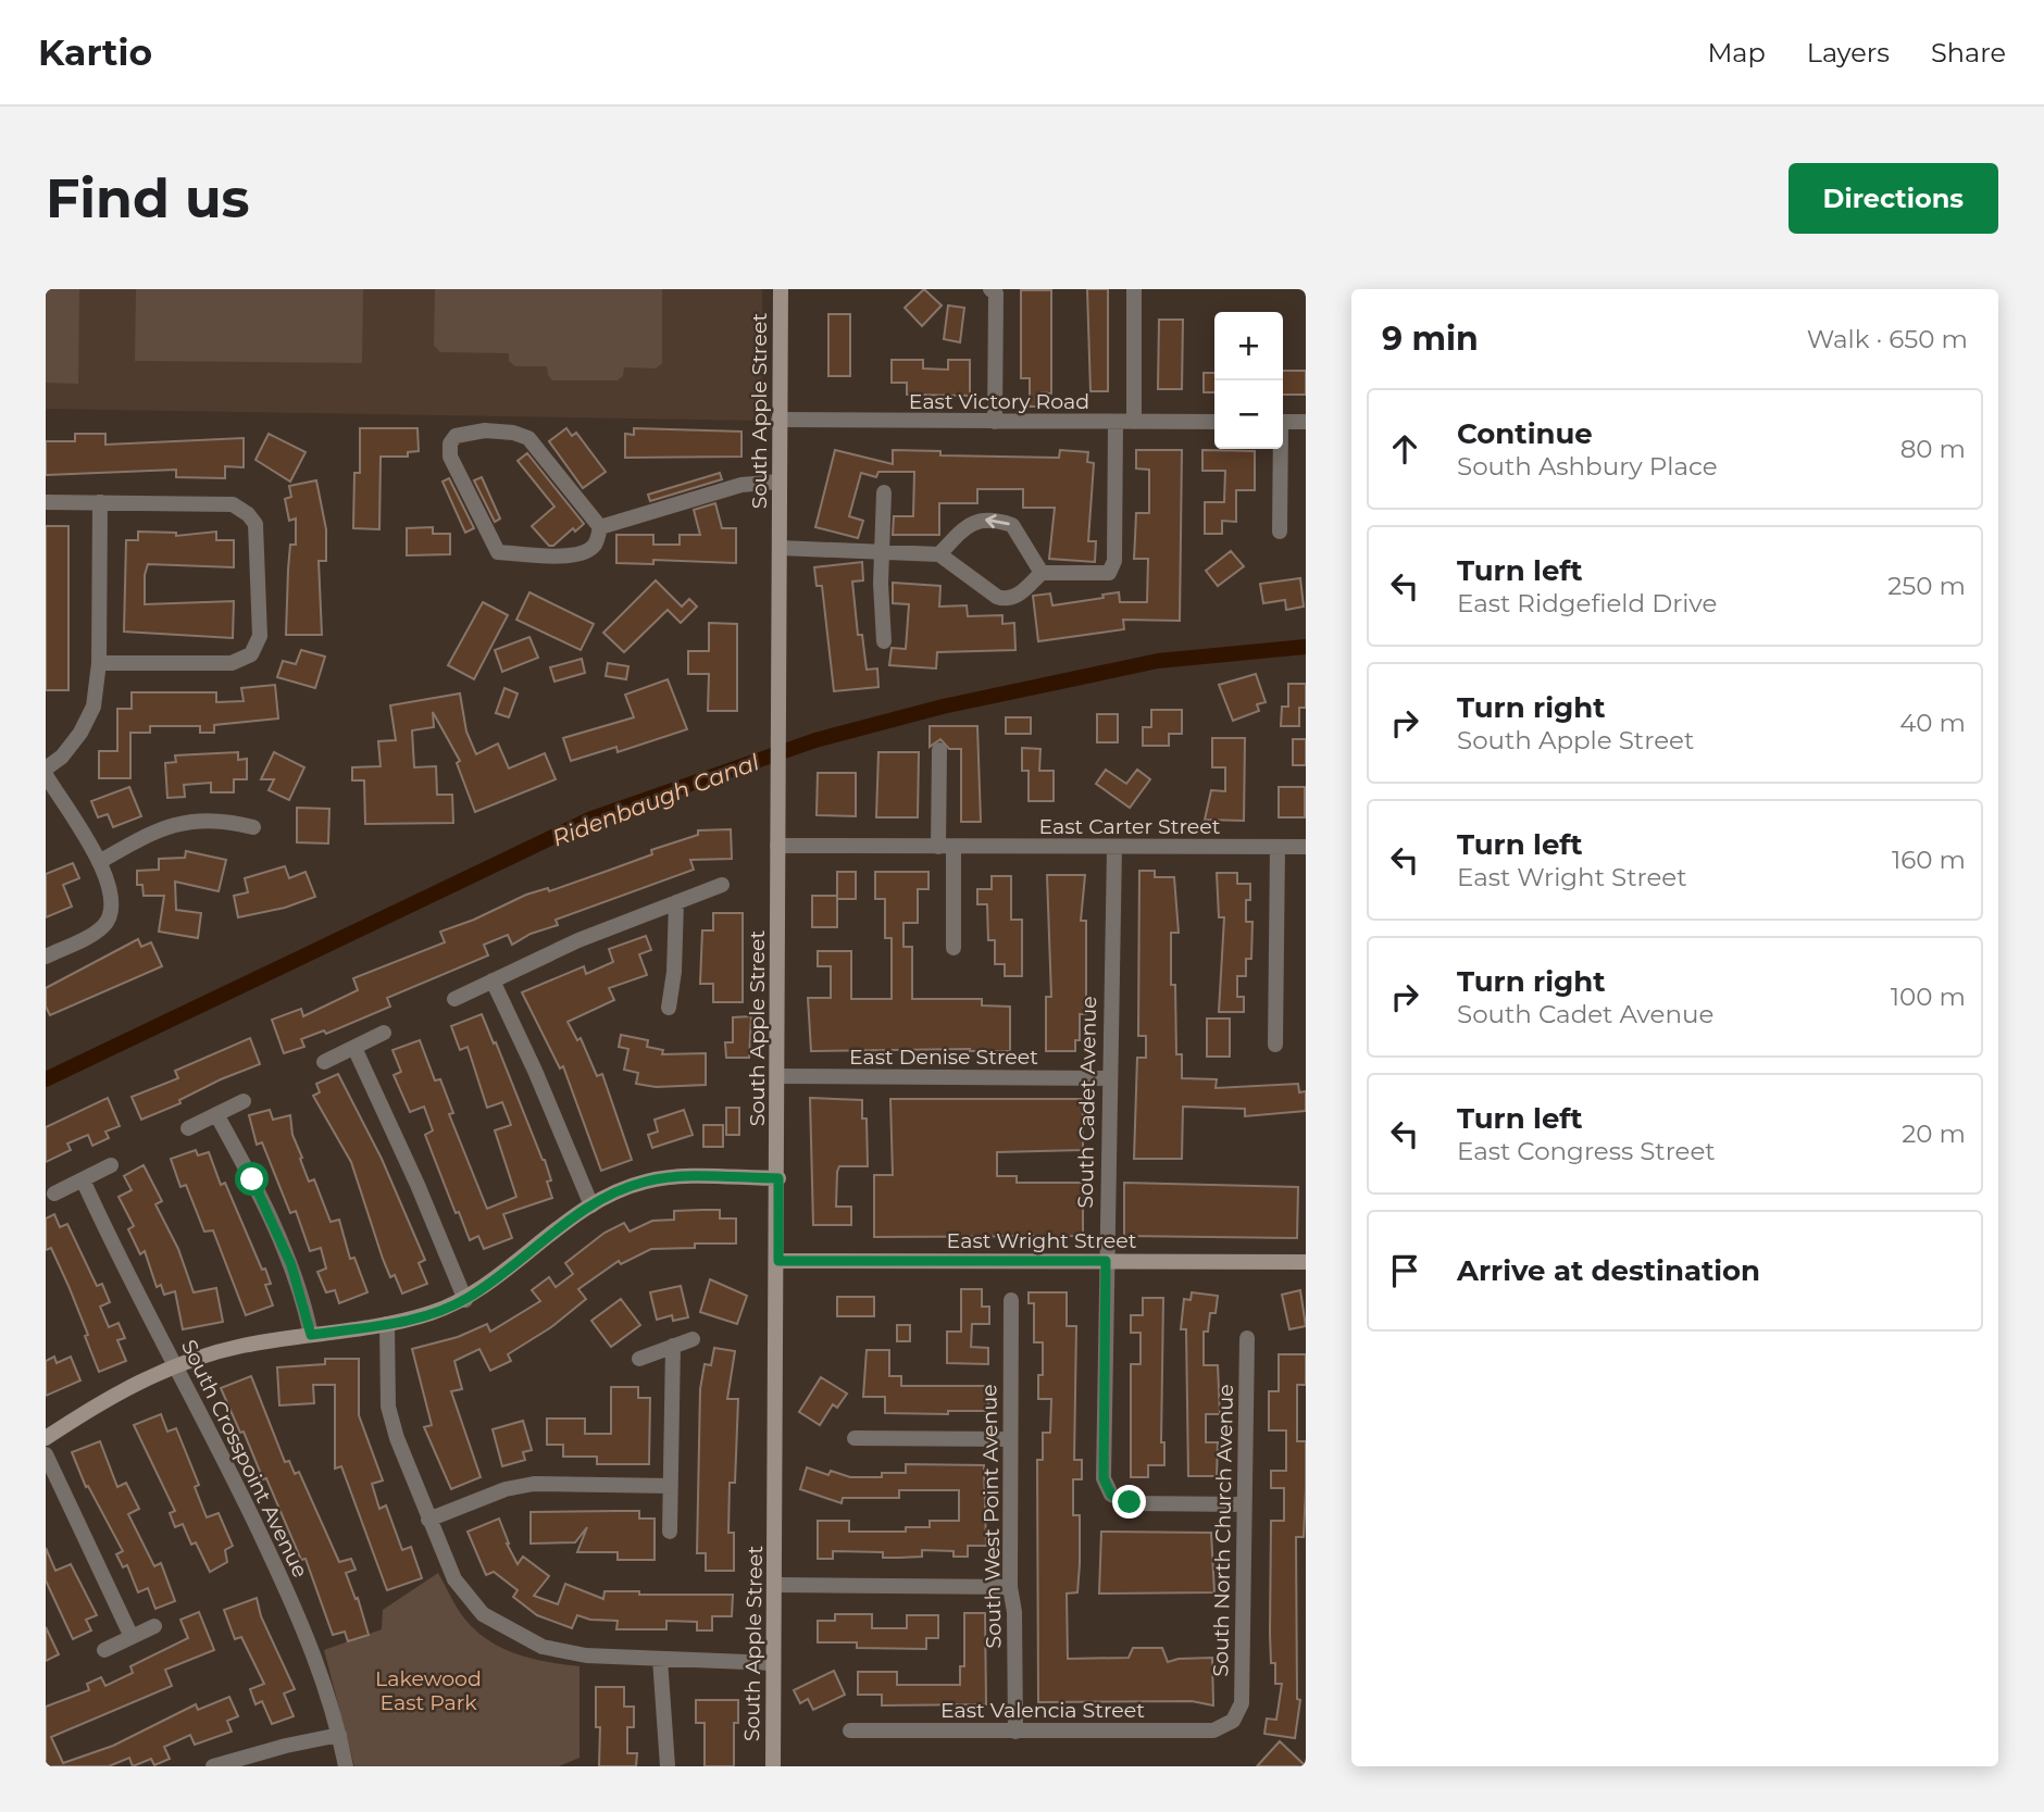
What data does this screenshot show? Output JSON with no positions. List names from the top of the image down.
{
  "streets": {
    "main road": ["South Apple Street", "East Wright Street"],
    "street": [
      "East Victory Road",
      "East Carter Street",
      "East Denise Street",
      "South Cadet Avenue",
      "South Crosspoint Avenue",
      "South West Point Avenue",
      "South North Church Avenue",
      "East Valencia Street"
    ]
  },
  "crossings": [
    ["East Victory Road", "South Apple Street"],
    ["South Apple Street", "East Carter Street"],
    ["South Apple Street", "East Denise Street"],
    ["South Apple Street", "East Wright Street"],
    ["East Carter Street", "South Cadet Avenue"],
    ["East Denise Street", "South Cadet Avenue"],
    ["South Cadet Avenue", "East Wright Street"],
    ["South Cadet Avenue", "South North Church Avenue"],
    ["South West Point Avenue", "East Valencia Street"],
    ["South North Church Avenue", "East Valencia Street"]
  ],
  "water": ["Ridenbaugh Canal"],
  "parks": ["Lakewood East Park"],
  "page": {
    "header": "Kartio",
    "nav": ["Map", "Layers", "Share"],
    "buttons": "Directions",
    "title": "Find us",
    "heading": ["9 min", "Walk · 650 m"],
    "map_buttons": ["+", "−"],
    "list": [
      ["Continue", "South Ashbury Place", "80 m"],
      ["Turn left", "East Ridgefield Drive", "250 m"],
      ["Turn right", "South Apple Street", "40 m"],
      ["Turn left", "East Wright Street", "160 m"],
      ["Turn right", "South Cadet Avenue", "100 m"],
      ["Turn left", "East Congress Street", "20 m"],
      "Arrive at destination"
    ]
  }
}
